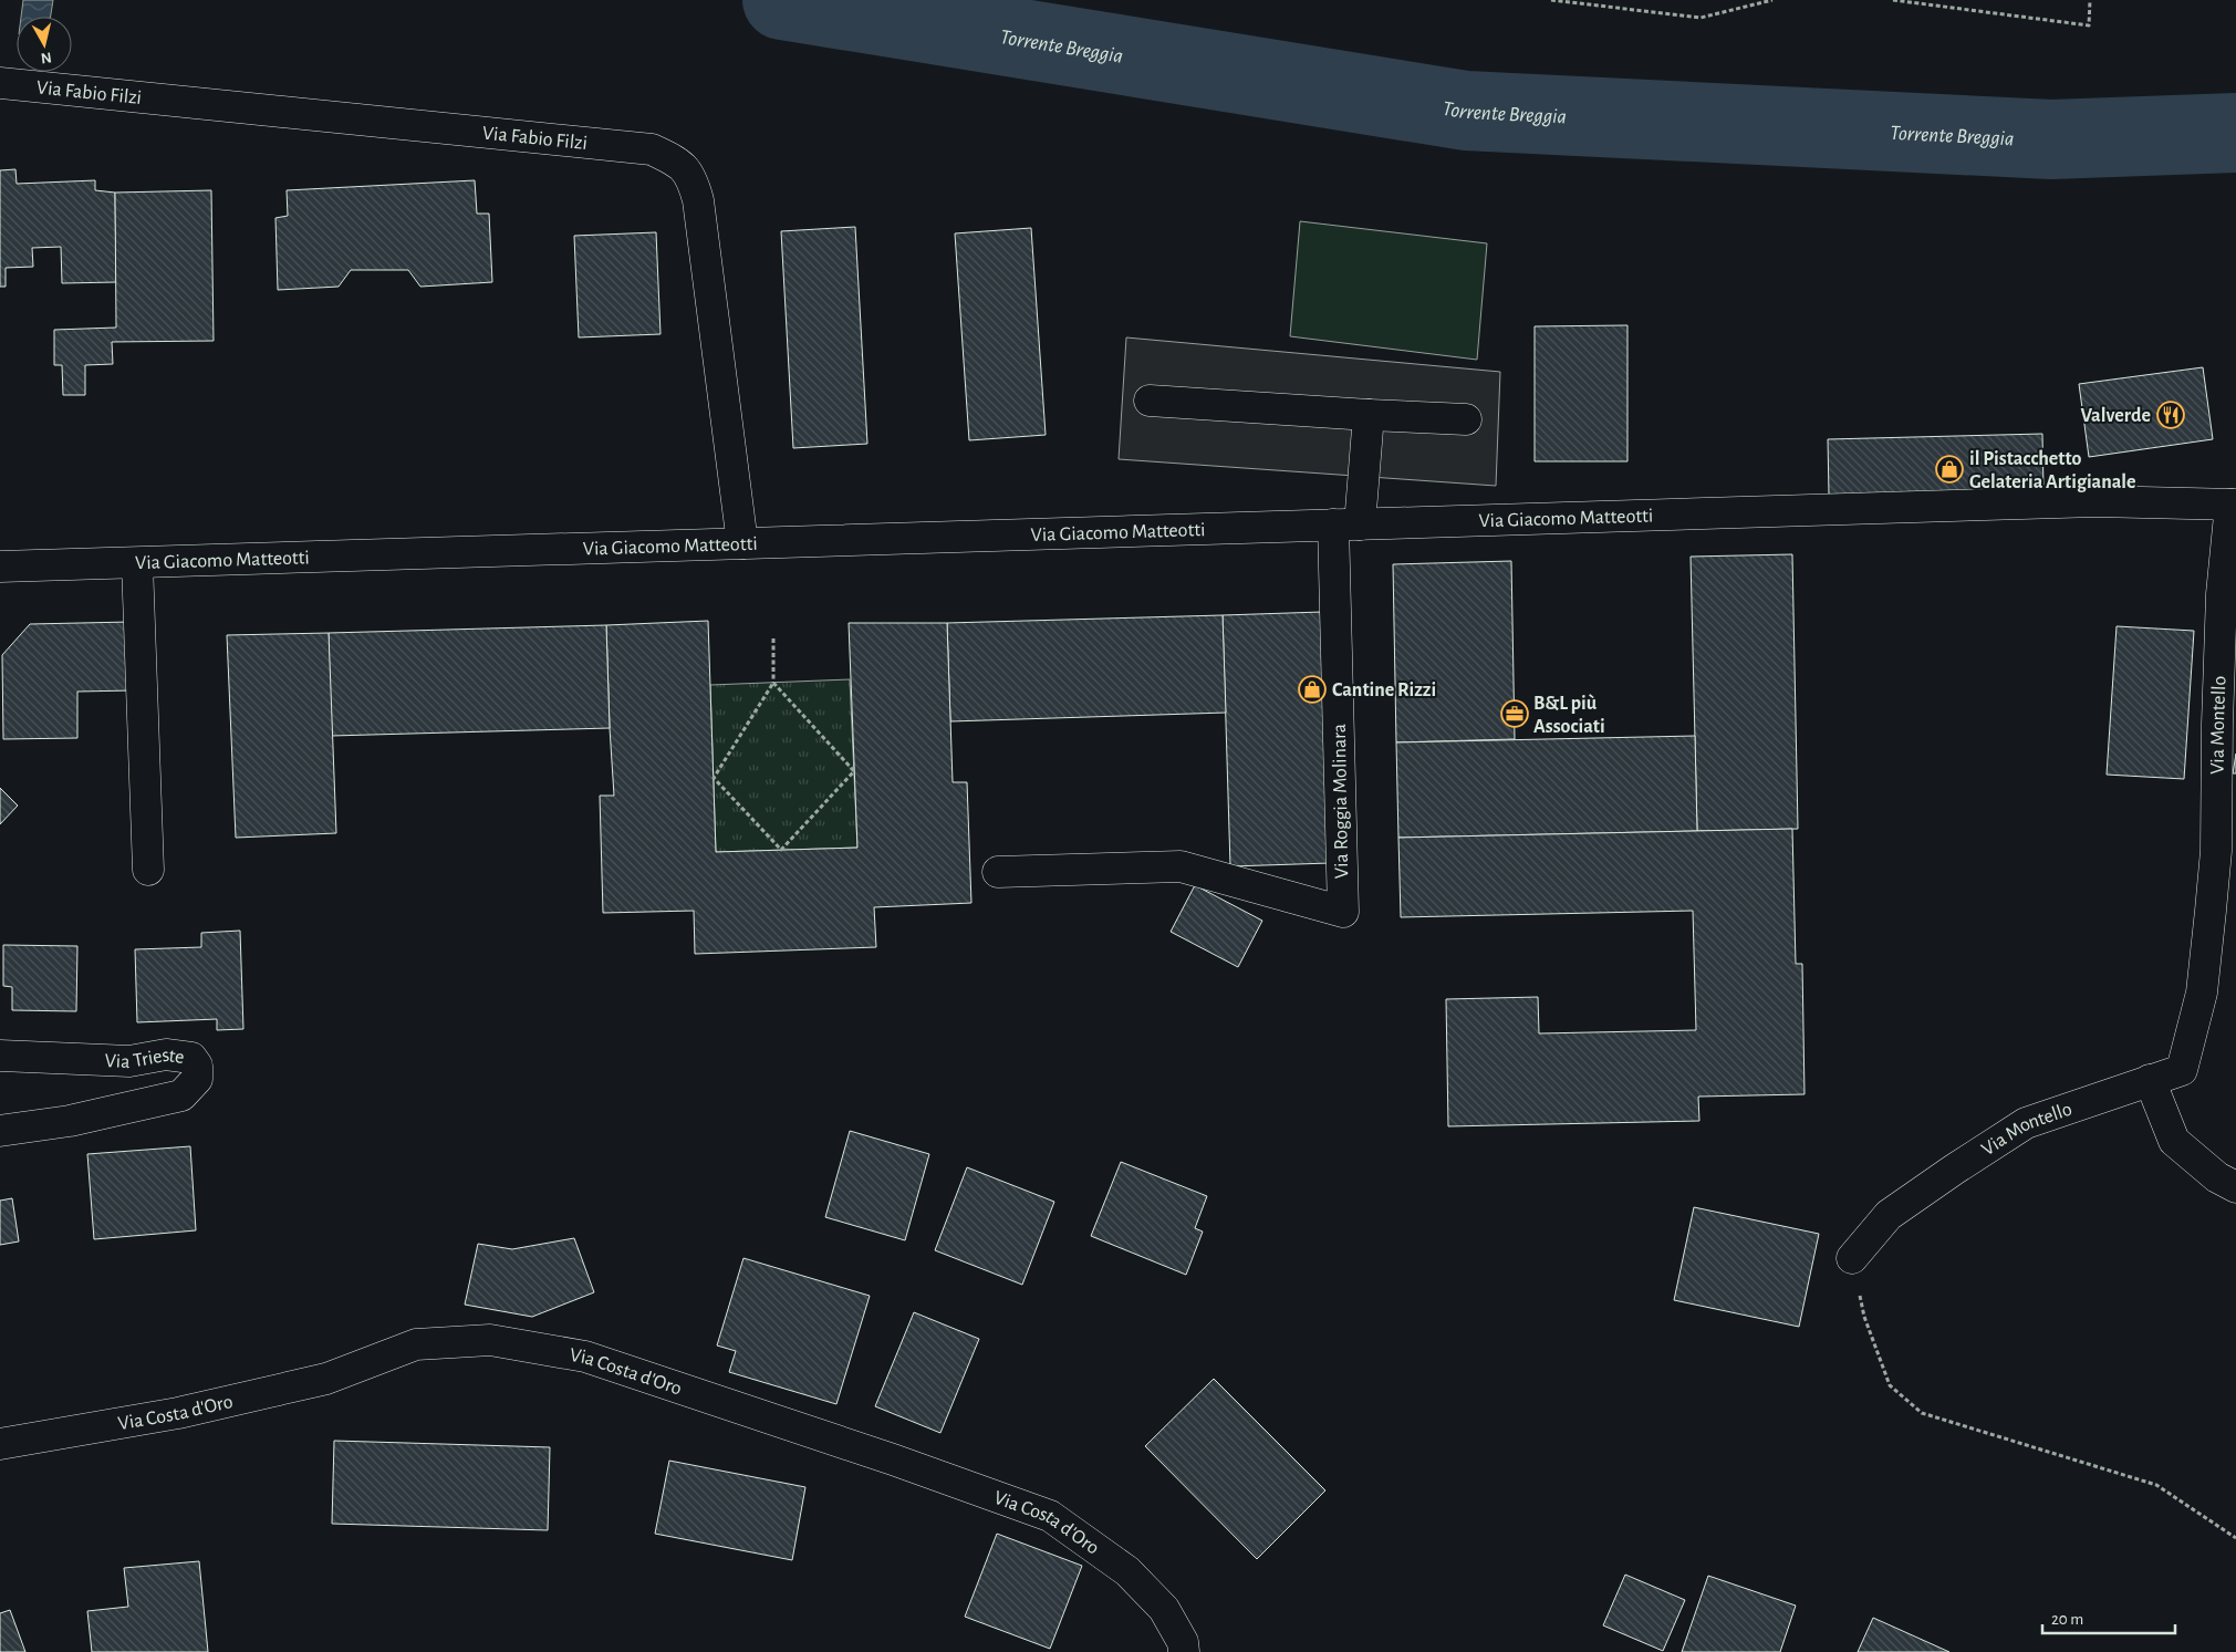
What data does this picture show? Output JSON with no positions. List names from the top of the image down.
{
  "streets": {
    "street": [
      "Via Fabio Filzi",
      "Via Giacomo Matteotti",
      "Via Montello",
      "Via Roggia Molinara",
      "Via Trieste",
      "Via Costa d'Oro"
    ]
  },
  "crossings": [
    ["Via Fabio Filzi", "Via Giacomo Matteotti"],
    ["Via Giacomo Matteotti", "Via Montello"],
    ["Via Giacomo Matteotti", "Via Roggia Molinara"]
  ],
  "water": ["Torrente Breggia"],
  "places": {
    "restaurant": ["Valverde"],
    "shop": ["il Pistacchetto Gelateria Artigianale", "Cantine Rizzi"],
    "office": ["B&L più Associati"]
  },
  "scale_bar": "20 m",
  "north": "bottom"
}
